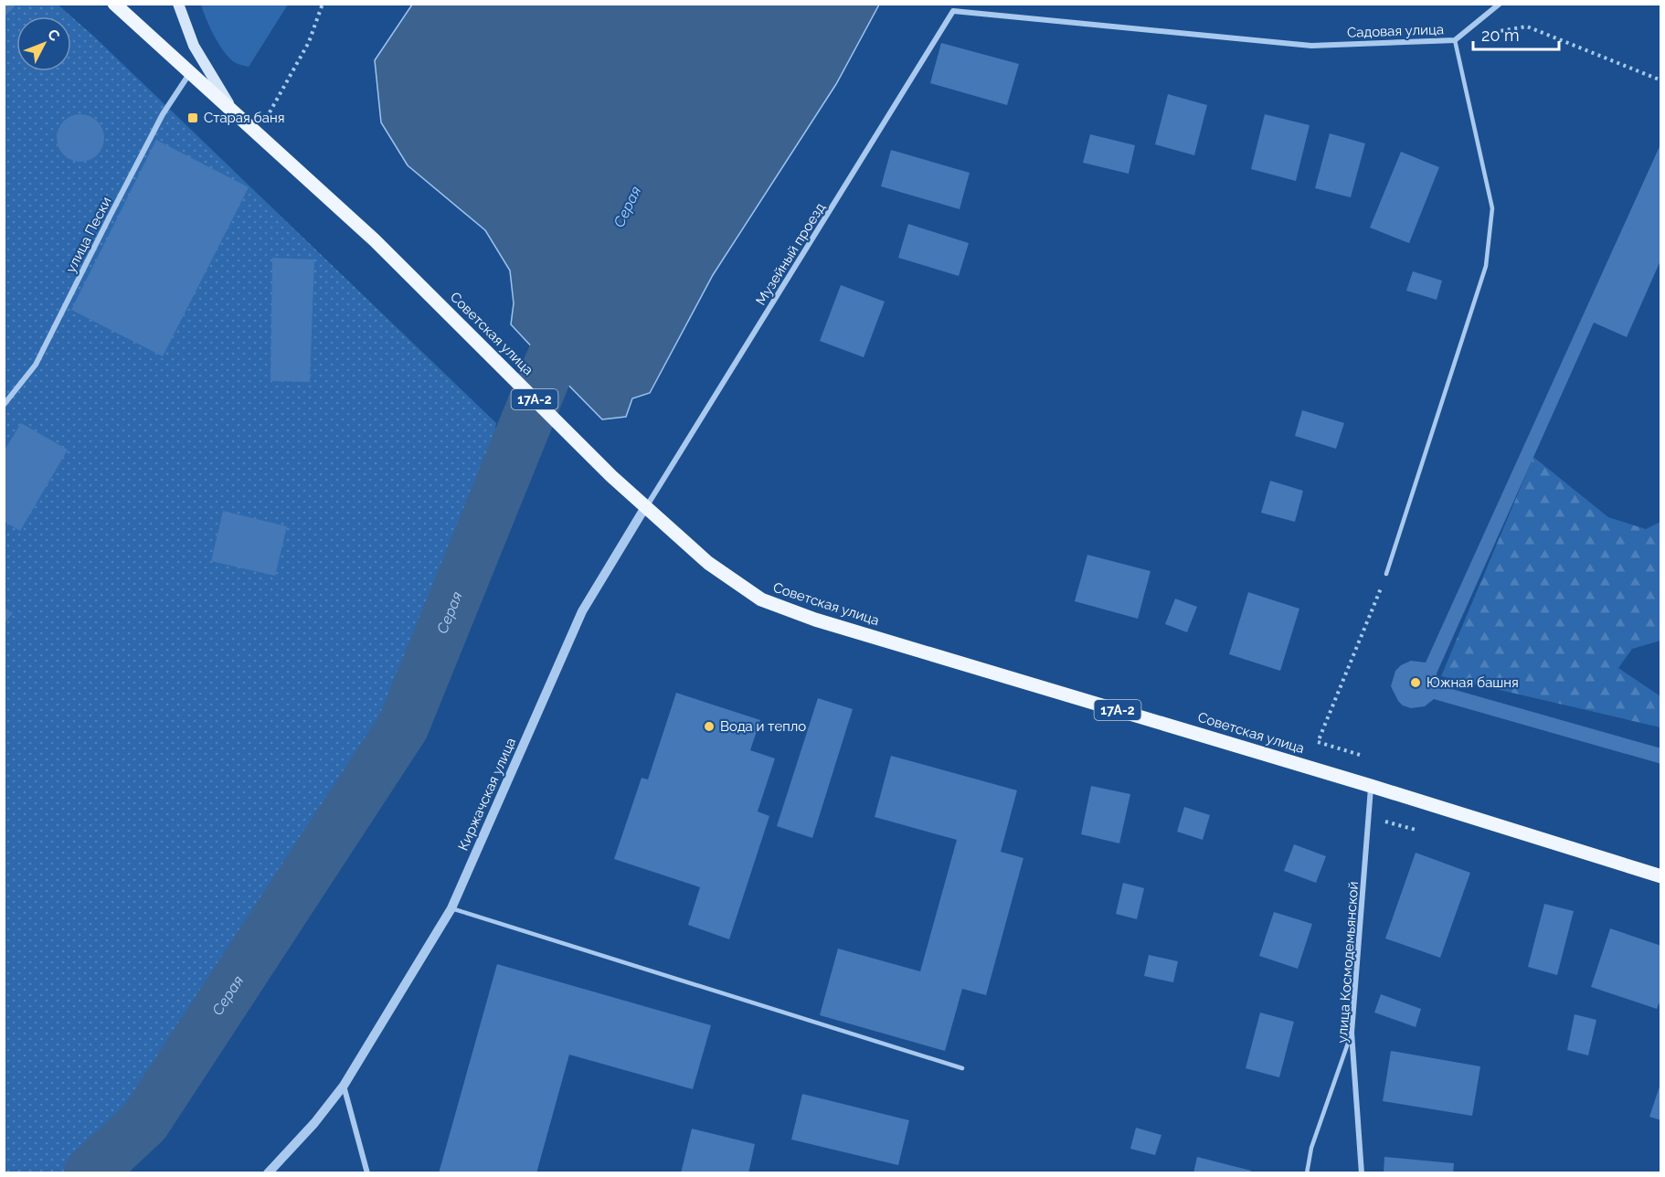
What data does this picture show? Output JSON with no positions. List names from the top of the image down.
{
  "streets": {
    "main road": ["Советская улица", "17А-2"],
    "street": [
      "Садовая улица",
      "улица Пески",
      "Музейный проезд",
      "Киржачская улица",
      "улица Космодемьянской"
    ]
  },
  "crossings": [
    ["Садовая улица", "Музейный проезд"],
    ["улица Пески", "Советская улица"],
    ["Музейный проезд", "Советская улица"],
    ["Музейный проезд", "Киржачская улица"],
    ["Советская улица", "Киржачская улица"],
    ["Советская улица", "улица Космодемьянской"]
  ],
  "water": ["Серая"],
  "places": {
    "transit": ["Старая баня"],
    "other": ["Южная башня", "Вода и тепло"]
  },
  "scale_bar": "20 m",
  "north": "top right"
}
